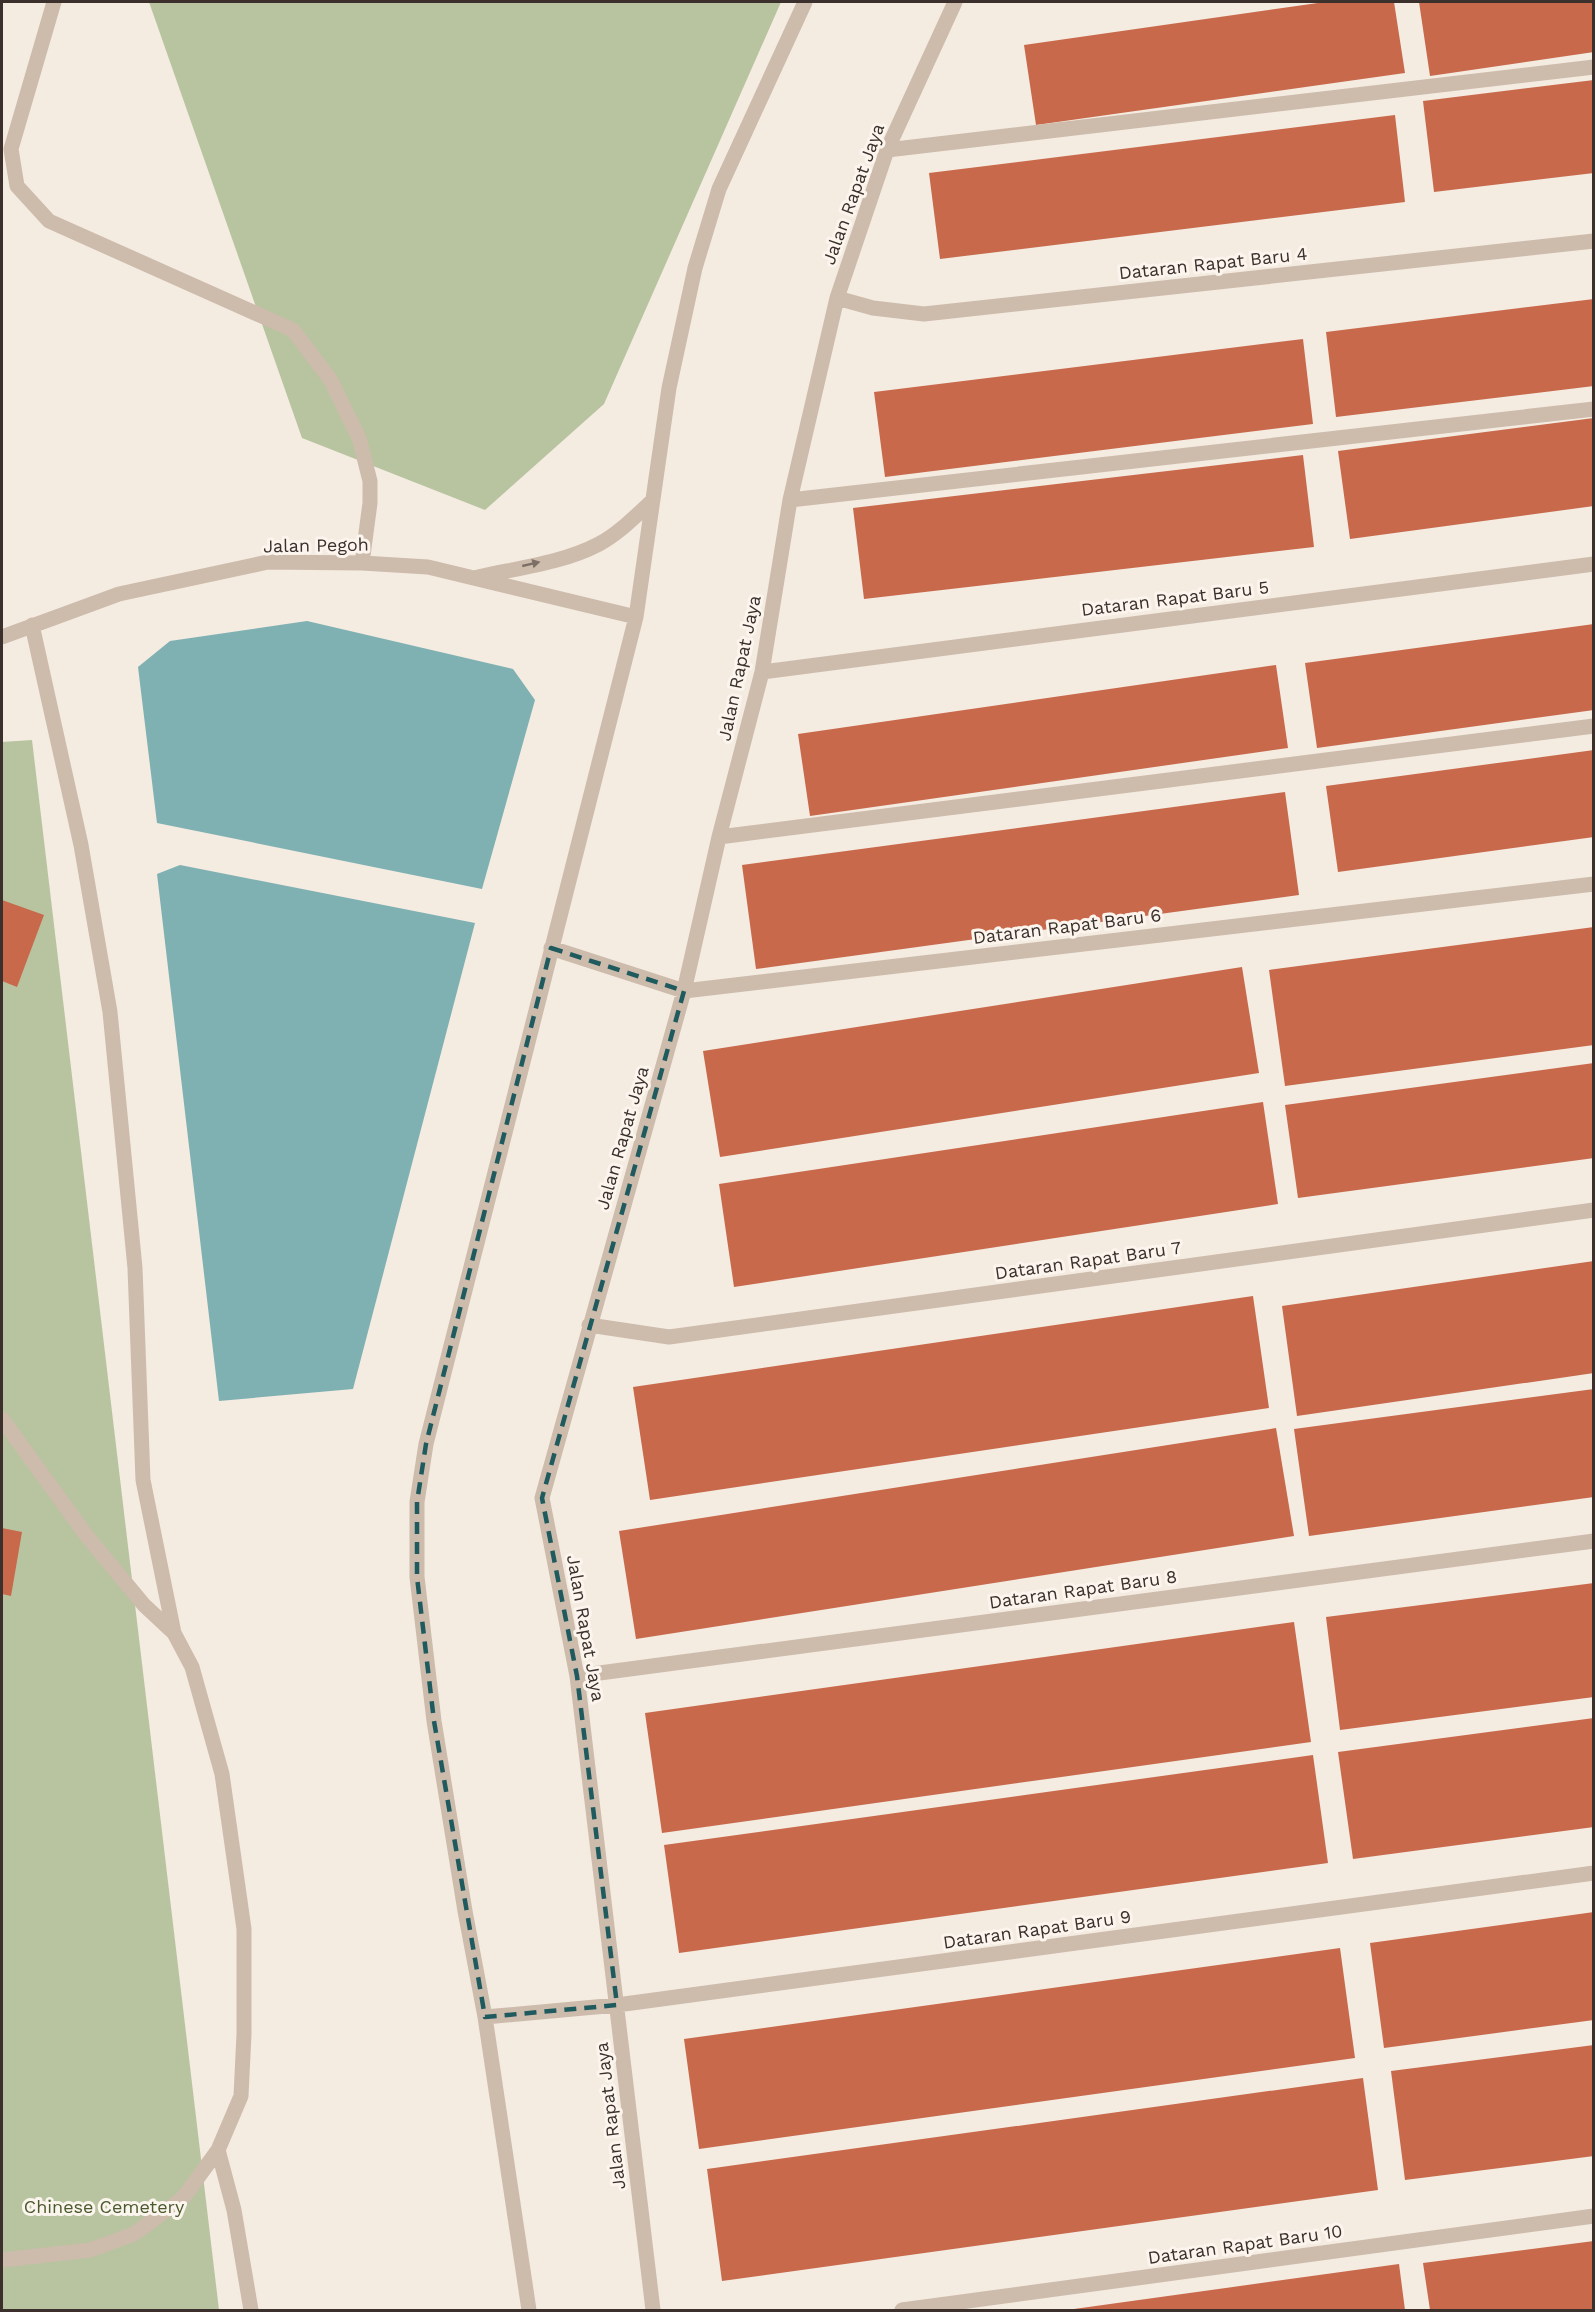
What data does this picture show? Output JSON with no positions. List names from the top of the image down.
{
  "streets": {
    "street": [
      "Jalan Rapat Jaya",
      "Dataran Rapat Baru 4",
      "Jalan Pegoh",
      "Dataran Rapat Baru 5",
      "Dataran Rapat Baru 6",
      "Dataran Rapat Baru 7",
      "Dataran Rapat Baru 8",
      "Dataran Rapat Baru 9",
      "Dataran Rapat Baru 10"
    ]
  },
  "crossings": [
    ["Jalan Rapat Jaya", "Dataran Rapat Baru 4"],
    ["Jalan Rapat Jaya", "Dataran Rapat Baru 5"],
    ["Jalan Rapat Jaya", "Dataran Rapat Baru 6"],
    ["Jalan Rapat Jaya", "Dataran Rapat Baru 7"],
    ["Jalan Rapat Jaya", "Dataran Rapat Baru 8"],
    ["Jalan Rapat Jaya", "Dataran Rapat Baru 9"]
  ],
  "parks": ["Chinese Cemetery"]
}
